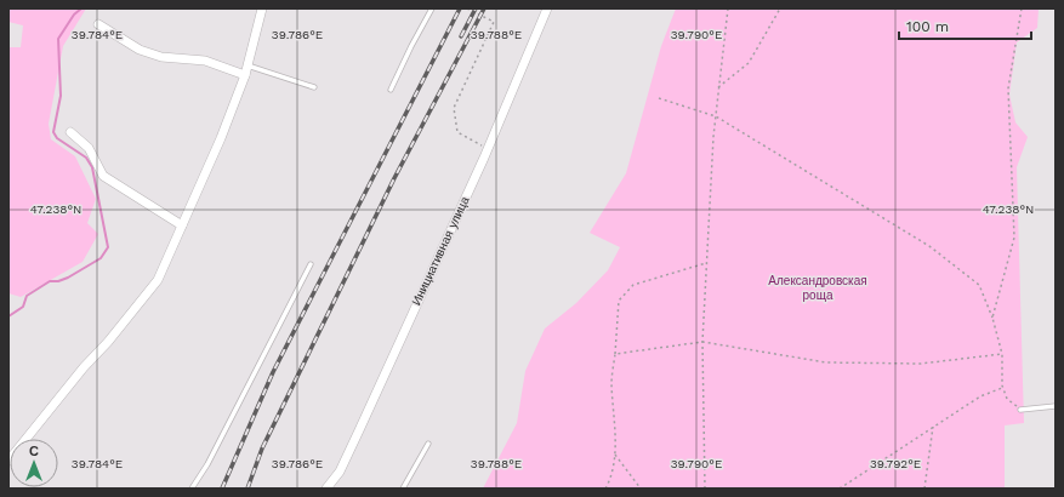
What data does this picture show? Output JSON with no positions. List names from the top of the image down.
{
  "streets": {
    "street": ["Инициативная улица"]
  },
  "parks": ["Александровская роща"],
  "scale_bar": "100 m",
  "north": "top",
  "coordinates": [
    "39.784°E",
    "39.786°E",
    "39.788°E",
    "39.790°E",
    "47.238°N",
    "39.792°E"
  ]
}
